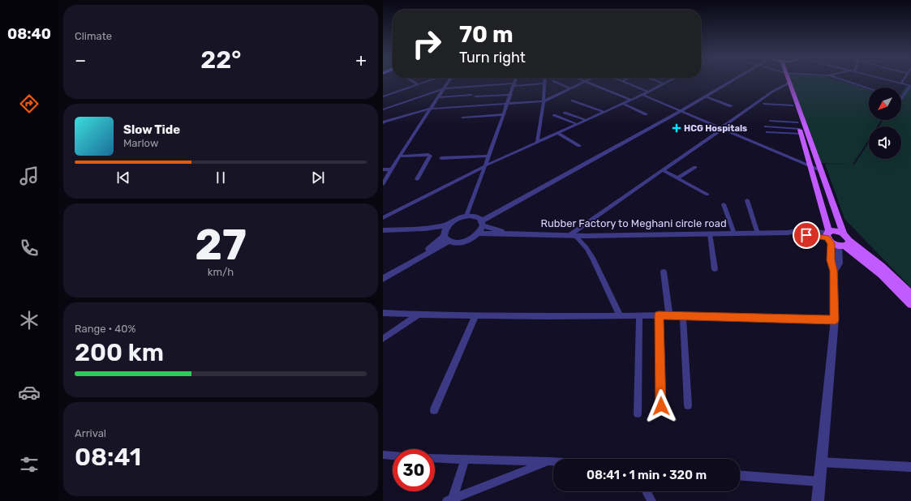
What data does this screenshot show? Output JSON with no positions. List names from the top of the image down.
{
  "streets": {
    "street": ["Rubber Factory to Meghani circle road"]
  },
  "places": {
    "health": ["HCG Hospitals"]
  },
  "north": "bottom left",
  "page": {
    "tabs": "08:40",
    "tile": [
      "Climate",
      ["27", "km/h"],
      ["Range · 40%", "200 km"],
      ["Arrival", "08:41"]
    ],
    "turn": ["70 m", "Turn right"],
    "heat": ["−", "22°", "+"],
    "song": ["Slow Tide", "Marlow"],
    "limit": "30",
    "trip": "08:41 · 1 min · 320 m"
  }
}
